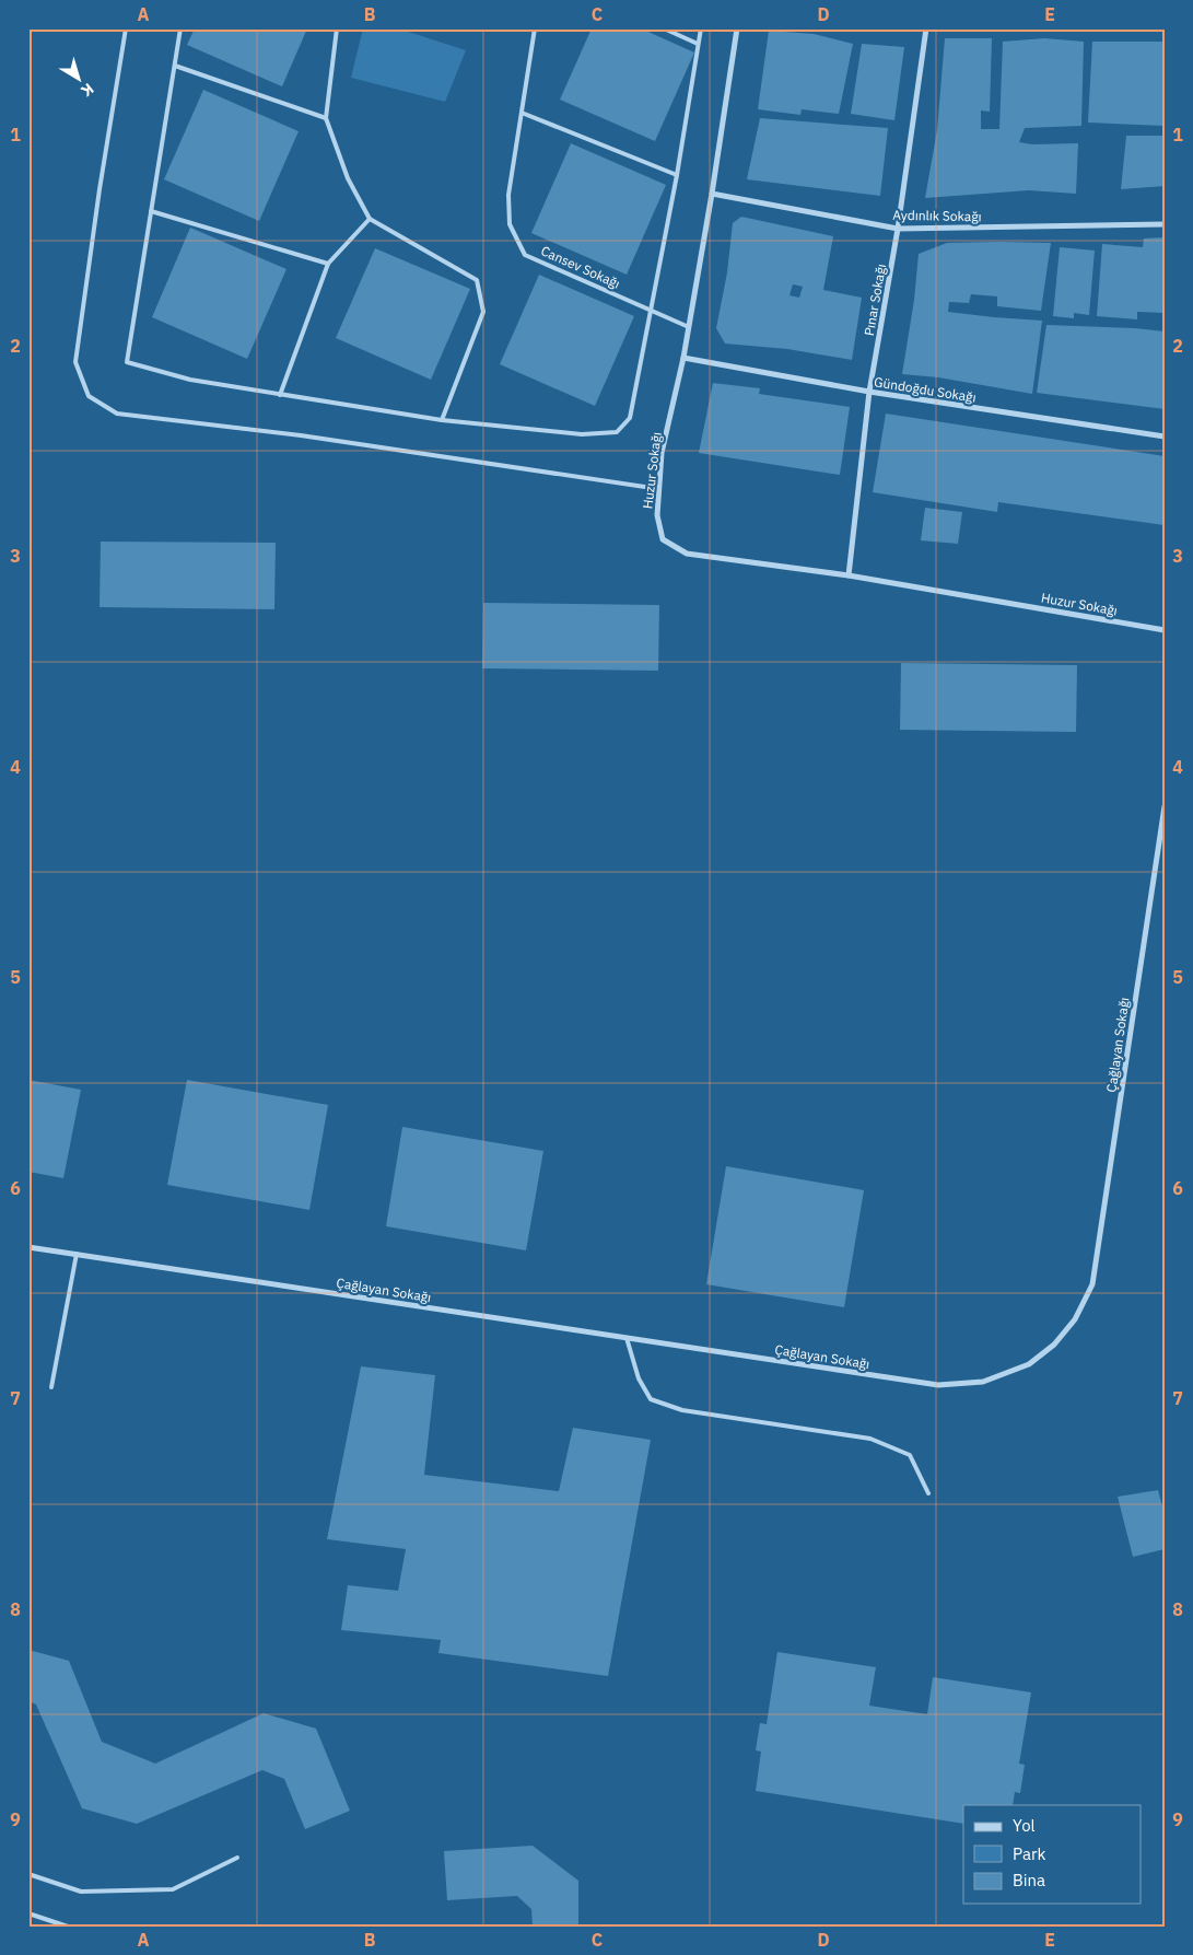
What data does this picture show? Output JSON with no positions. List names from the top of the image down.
{
  "streets": {
    "street": [
      "Aydınlık Sokağı",
      "Pınar Sokağı",
      "Gündoğdu Sokağı",
      "Huzur Sokağı",
      "Çağlayan Sokağı"
    ],
    "lane": ["Cansev Sokağı"]
  },
  "crossings": [
    ["Aydınlık Sokağı", "Pınar Sokağı"],
    ["Aydınlık Sokağı", "Huzur Sokağı"],
    ["Cansev Sokağı", "Huzur Sokağı"],
    ["Pınar Sokağı", "Gündoğdu Sokağı"],
    ["Pınar Sokağı", "Huzur Sokağı"],
    ["Gündoğdu Sokağı", "Huzur Sokağı"]
  ],
  "legend": ["Yol", "Park", "Bina"],
  "north": "bottom right",
  "grid": {
    "columns": [
      "A",
      "B",
      "C",
      "D",
      "E"
    ],
    "rows": [
      "1",
      "2",
      "3",
      "4",
      "5",
      "6",
      "7",
      "8",
      "9"
    ]
  }
}
